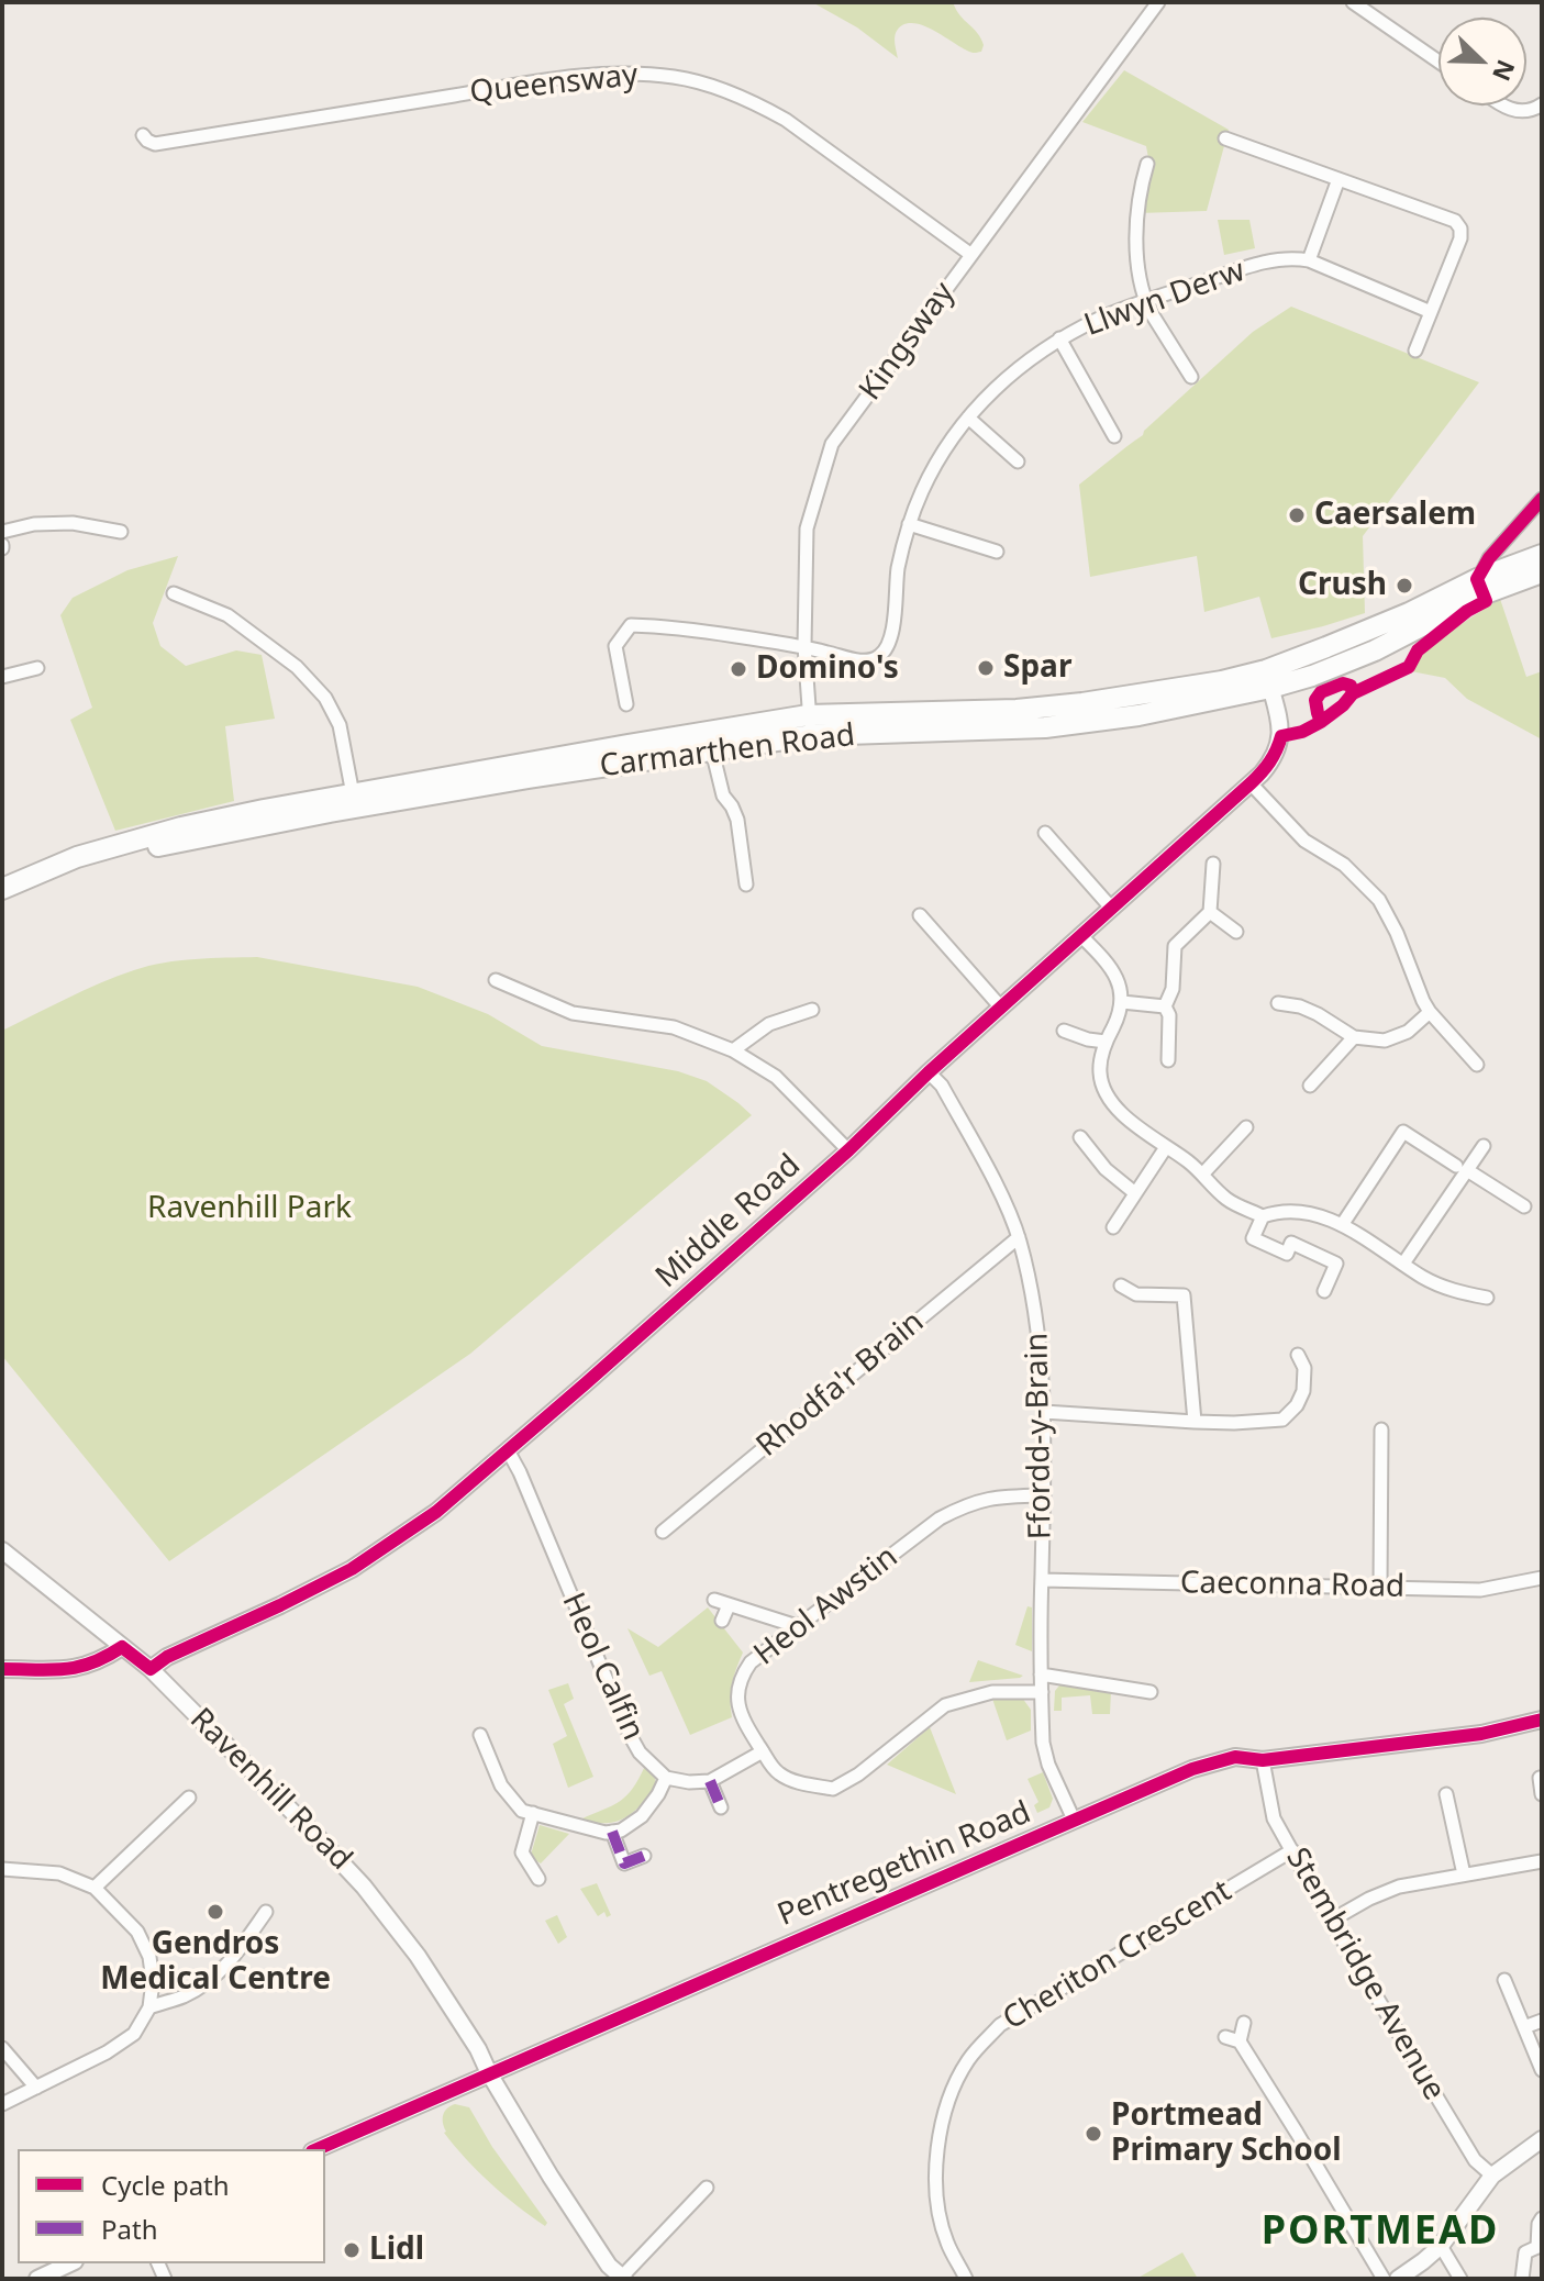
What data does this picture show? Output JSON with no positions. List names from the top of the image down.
{
  "streets": {
    "main road": ["Carmarthen Road"],
    "street": [
      "Queensway",
      "Llwyn Derw",
      "Kingsway",
      "Middle Road",
      "Rhodfa'r Brain",
      "Ffordd-y-Brain",
      "Caeconna Road",
      "Heol Awstin",
      "Heol Calfin",
      "Ravenhill Road",
      "Pentregethin Road",
      "Cheriton Crescent",
      "Stembridge Avenue"
    ]
  },
  "crossings": [
    ["Queensway", "Kingsway"],
    ["Llwyn Derw", "Kingsway"],
    ["Kingsway", "Carmarthen Road"],
    ["Carmarthen Road", "Middle Road"],
    ["Middle Road", "Ffordd-y-Brain"],
    ["Middle Road", "Heol Calfin"],
    ["Middle Road", "Ravenhill Road"],
    ["Rhodfa'r Brain", "Ffordd-y-Brain"],
    ["Ffordd-y-Brain", "Caeconna Road"],
    ["Ffordd-y-Brain", "Heol Awstin"],
    ["Ffordd-y-Brain", "Pentregethin Road"],
    ["Ravenhill Road", "Pentregethin Road"],
    ["Pentregethin Road", "Stembridge Avenue"],
    ["Cheriton Crescent", "Stembridge Avenue"]
  ],
  "districts": ["PORTMEAD"],
  "parks": ["Ravenhill Park"],
  "places": [
    "Caersalem",
    "Crush",
    "Spar",
    "Domino's",
    "Gendros Medical Centre",
    "Portmead Primary School",
    "Lidl"
  ],
  "legend": ["Cycle path", "Path"],
  "north": "bottom right"
}
